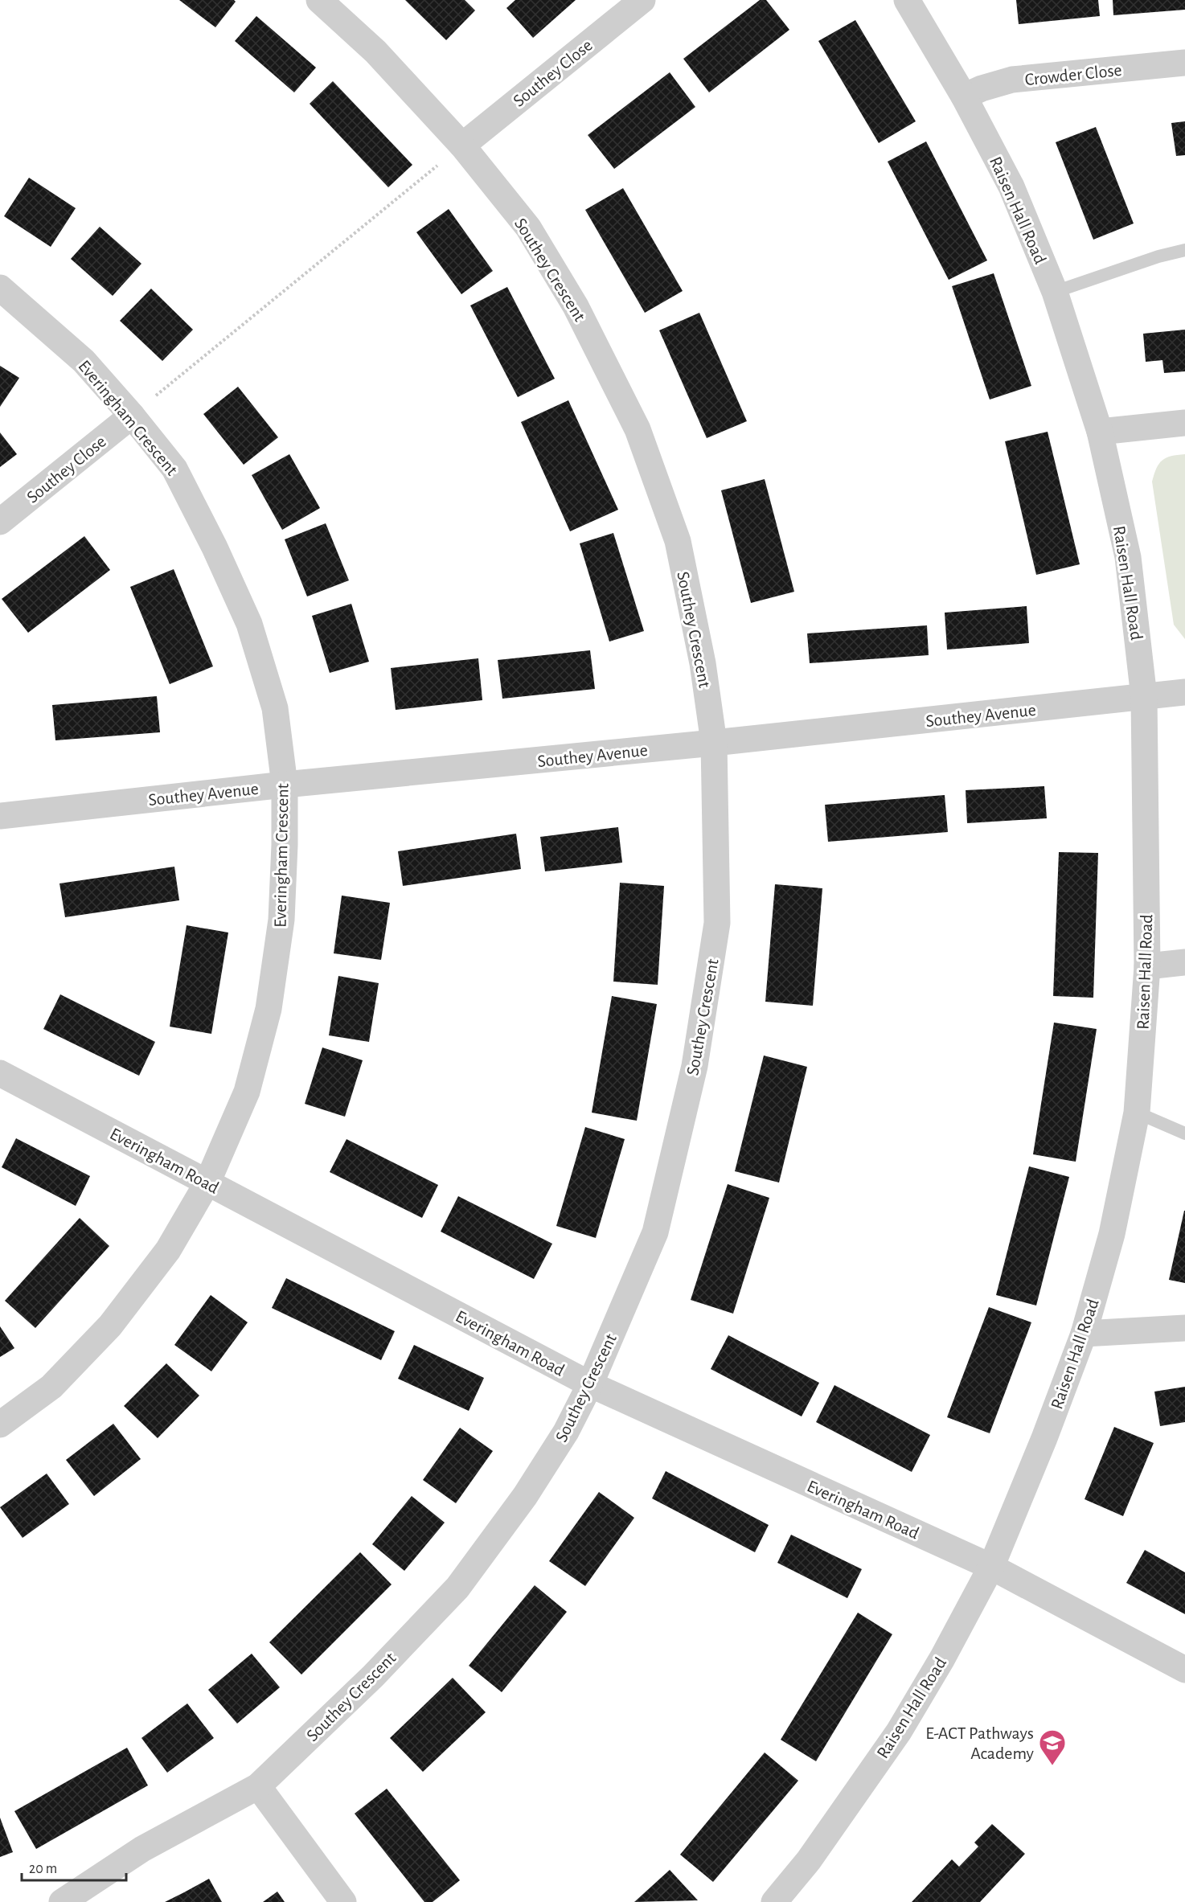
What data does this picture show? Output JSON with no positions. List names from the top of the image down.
{
  "streets": {
    "street": [
      "Southey Close",
      "Crowder Close",
      "Raisen Hall Road",
      "Southey Crescent",
      "Everingham Crescent",
      "Southey Avenue",
      "Everingham Road"
    ]
  },
  "crossings": [
    ["Southey Close", "Southey Crescent"],
    ["Southey Close", "Everingham Crescent"],
    ["Crowder Close", "Raisen Hall Road"],
    ["Raisen Hall Road", "Southey Avenue"],
    ["Raisen Hall Road", "Everingham Road"],
    ["Southey Crescent", "Southey Avenue"],
    ["Southey Crescent", "Everingham Road"],
    ["Everingham Crescent", "Southey Avenue"],
    ["Everingham Crescent", "Everingham Road"]
  ],
  "places": {
    "school or university": ["E-ACT Pathways Academy"]
  },
  "scale_bar": "20 m"
}
